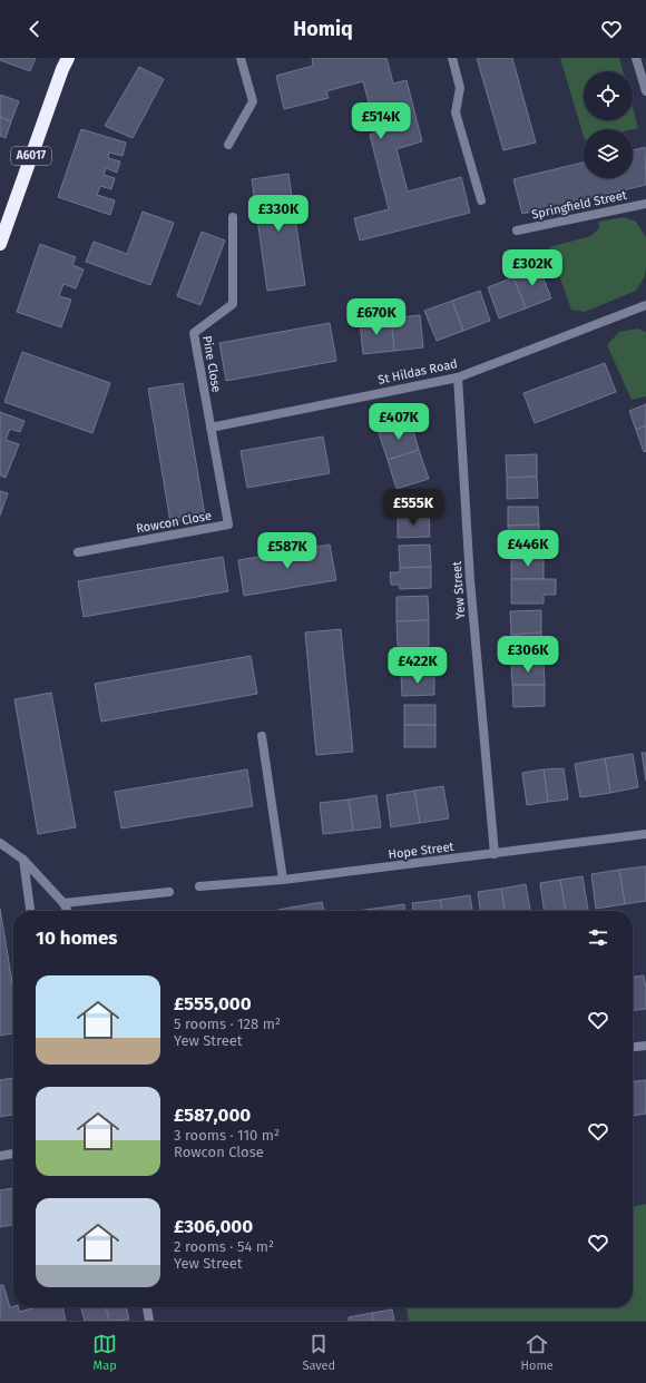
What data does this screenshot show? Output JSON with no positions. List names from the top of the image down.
{
  "streets": {
    "highway": ["A6017"],
    "street": [
      "Springfield Street",
      "Pine Close",
      "St Hildas Road",
      "Rowcon Close",
      "Yew Street",
      "Hope Street"
    ]
  },
  "crossings": [
    ["Pine Close", "St Hildas Road"],
    ["Pine Close", "Rowcon Close"],
    ["St Hildas Road", "Rowcon Close"],
    ["St Hildas Road", "Yew Street"],
    ["Yew Street", "Hope Street"]
  ],
  "page": {
    "header": "Homiq",
    "price": [
      "£514K",
      "£330K",
      "£302K",
      "£670K",
      "£407K",
      "£555K",
      "£446K",
      "£587K",
      "£306K",
      "£422K"
    ],
    "heading": "10 homes",
    "list": [
      {
        "name": "£555,000",
        "note": "5 rooms · 128 m² · Yew Street"
      },
      {
        "name": "£587,000",
        "note": "3 rooms · 110 m² · Rowcon Close"
      },
      {
        "name": "£306,000",
        "note": "2 rooms · 54 m² · Yew Street"
      }
    ],
    "tabs": ["Map", "Saved", "Home"]
  }
}
